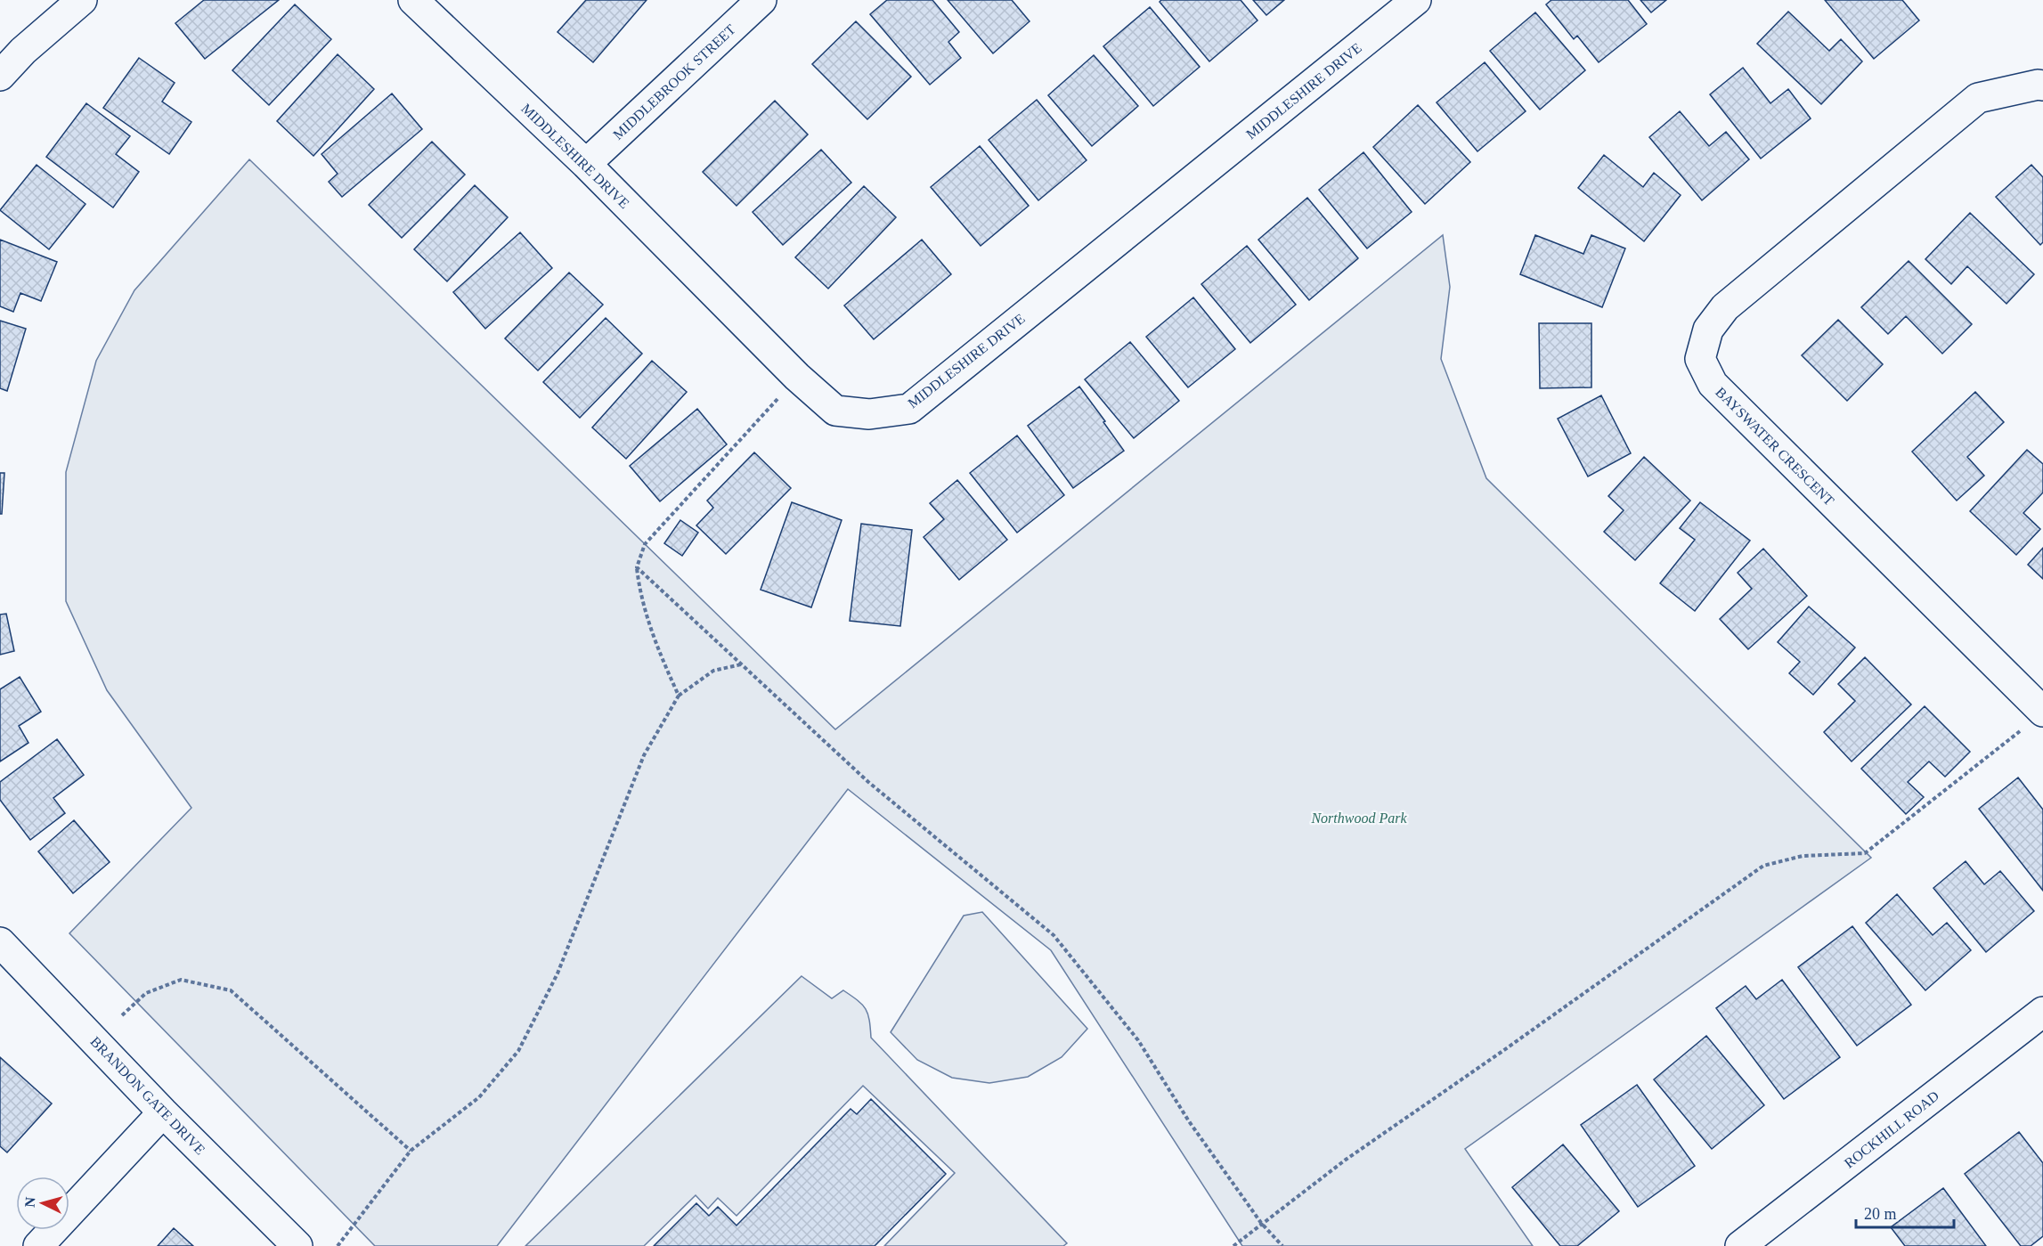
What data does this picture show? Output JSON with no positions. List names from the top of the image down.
{
  "streets": {
    "street": [
      "MIDDLEBROOK STREET",
      "MIDDLESHIRE DRIVE",
      "BAYSWATER CRESCENT",
      "BRANDON GATE DRIVE",
      "ROCKHILL ROAD"
    ]
  },
  "crossings": [
    ["MIDDLEBROOK STREET", "MIDDLESHIRE DRIVE"]
  ],
  "parks": ["Northwood Park"],
  "scale_bar": "20 m",
  "north": "left"
}
